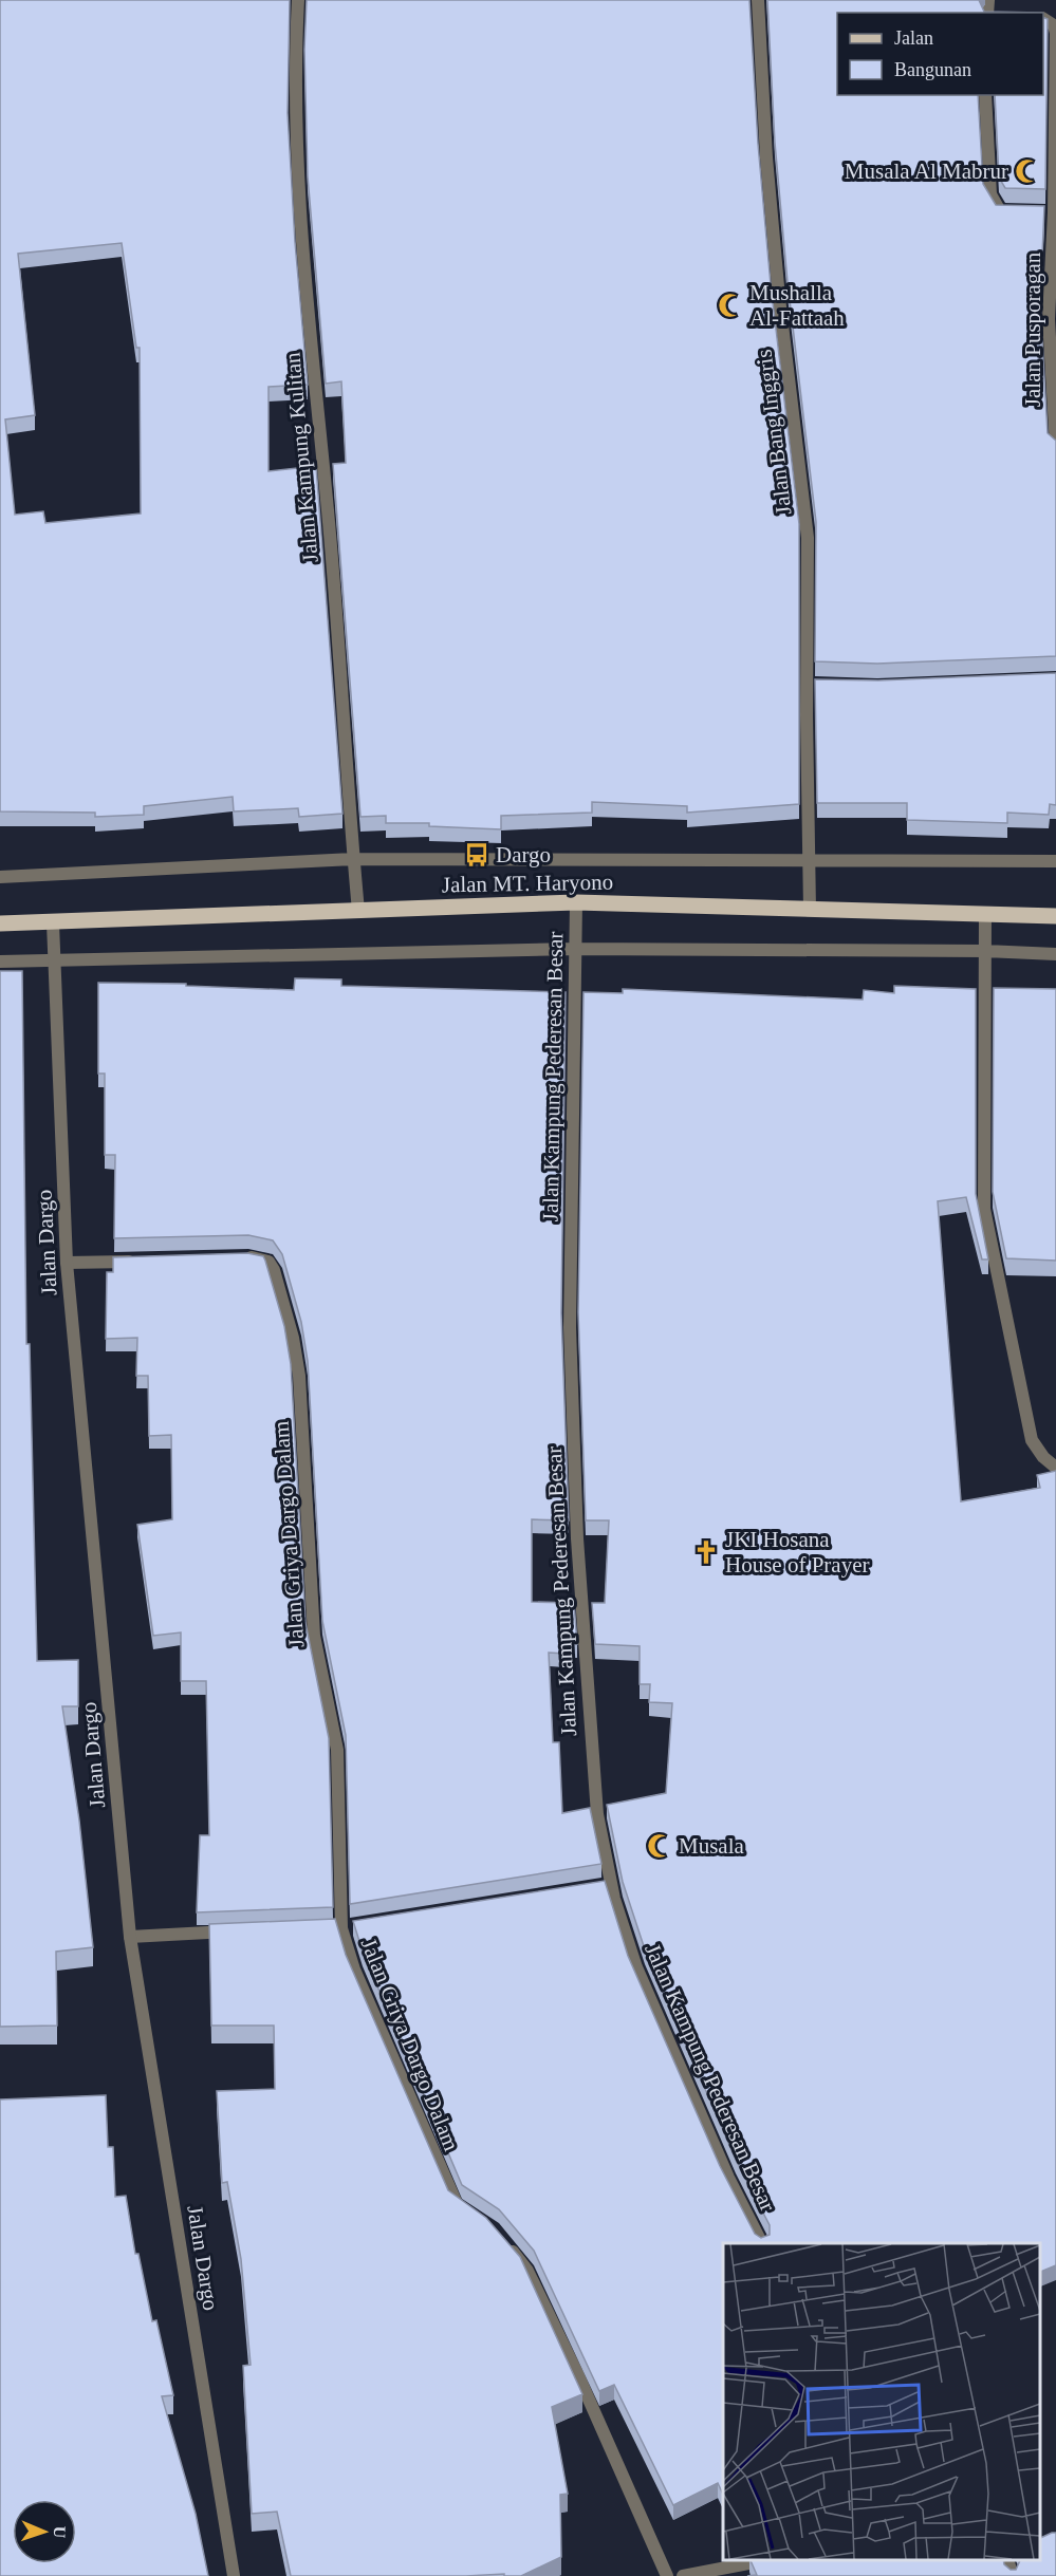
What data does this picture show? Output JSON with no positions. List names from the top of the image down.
{
  "streets": {
    "main road": ["Jalan MT. Haryono"],
    "street": [
      "Jalan Pusporagan",
      "Jalan Bang Inggris",
      "Jalan Kampung Kulitan",
      "Jalan Kampung Pederesan Besar",
      "Jalan Dargo",
      "Jalan Griya Dargo Dalam"
    ]
  },
  "crossings": [
    ["Jalan Bang Inggris", "Jalan MT. Haryono"],
    ["Jalan Kampung Kulitan", "Jalan MT. Haryono"],
    ["Jalan MT. Haryono", "Jalan Kampung Pederesan Besar"],
    ["Jalan MT. Haryono", "Jalan Dargo"]
  ],
  "places": {
    "mosque": ["Musala Al Mabrur", "Mushalla Al-Fattaah", "Musala"],
    "bus stop": ["Dargo"],
    "church": ["JKI Hosana House of Prayer"]
  },
  "legend": ["Jalan", "Bangunan"],
  "north": "right"
}
